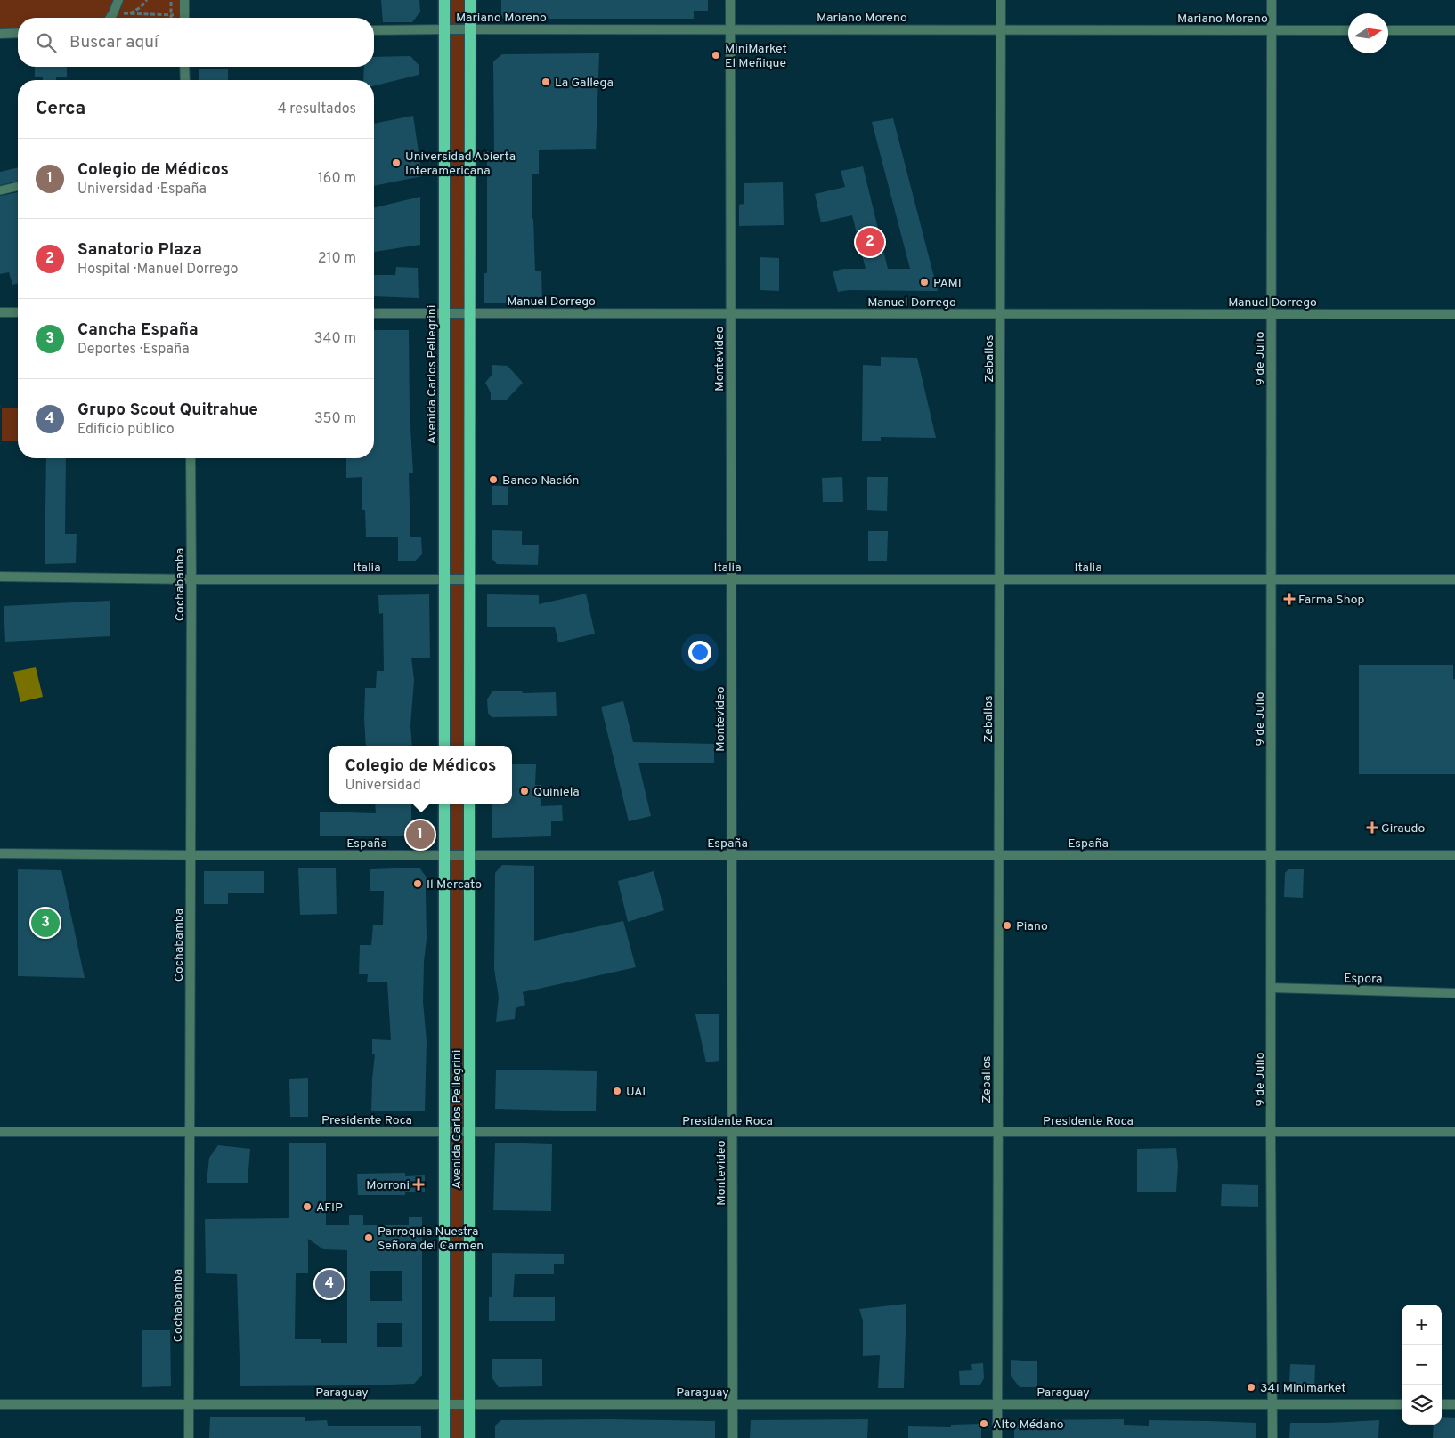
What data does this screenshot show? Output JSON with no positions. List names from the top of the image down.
{
  "streets": {
    "main road": ["Avenida Carlos Pellegrini"],
    "street": [
      "Mariano Moreno",
      "Manuel Dorrego",
      "Montevideo",
      "Zeballos",
      "9 de Julio",
      "Italia",
      "Cochabamba",
      "España",
      "Espora",
      "Presidente Roca",
      "Paraguay"
    ]
  },
  "crossings": [
    ["Mariano Moreno", "Montevideo"],
    ["Mariano Moreno", "Zeballos"],
    ["Mariano Moreno", "9 de Julio"],
    ["Mariano Moreno", "Avenida Carlos Pellegrini"],
    ["Manuel Dorrego", "Montevideo"],
    ["Manuel Dorrego", "Zeballos"],
    ["Manuel Dorrego", "9 de Julio"],
    ["Manuel Dorrego", "Avenida Carlos Pellegrini"],
    ["Montevideo", "Italia"],
    ["Montevideo", "España"],
    ["Montevideo", "Presidente Roca"],
    ["Montevideo", "Paraguay"],
    ["Zeballos", "Italia"],
    ["Zeballos", "España"],
    ["Zeballos", "Presidente Roca"],
    ["Zeballos", "Paraguay"],
    ["9 de Julio", "Italia"],
    ["9 de Julio", "España"],
    ["9 de Julio", "Espora"],
    ["9 de Julio", "Presidente Roca"],
    ["9 de Julio", "Paraguay"],
    ["Avenida Carlos Pellegrini", "Italia"],
    ["Avenida Carlos Pellegrini", "España"],
    ["Avenida Carlos Pellegrini", "Presidente Roca"],
    ["Avenida Carlos Pellegrini", "Paraguay"],
    ["Italia", "Cochabamba"],
    ["Cochabamba", "España"],
    ["Cochabamba", "Presidente Roca"],
    ["Cochabamba", "Paraguay"]
  ],
  "places": {
    "other": [
      "MiniMarket El Meñique",
      "La Gallega",
      "Universidad Abierta Interamericana",
      "PAMI",
      "Banco Nación",
      "Quiniela",
      "Il Mercato",
      "Piano",
      "UAI",
      "AFIP",
      "Parroquia Nuestra Señora del Carmen",
      "341 Minimarket",
      "Alto Médano"
    ],
    "health": ["Farma Shop", "Giraudo", "Morroni"]
  },
  "north": "right",
  "page": {
    "search": "Buscar aquí",
    "heading": ["Cerca", "4 resultados"],
    "list": [
      {
        "mark": "1",
        "name": "Colegio de Médicos",
        "note": "Universidad · España",
        "value": "160 m"
      },
      {
        "mark": "2",
        "name": "Sanatorio Plaza",
        "note": "Hospital · Manuel Dorrego",
        "value": "210 m"
      },
      {
        "mark": "3",
        "name": "Cancha España",
        "note": "Deportes · España",
        "value": "340 m"
      },
      {
        "mark": "4",
        "name": "Grupo Scout Quitrahue",
        "note": "Edificio público",
        "value": "350 m"
      }
    ],
    "pins": [
      "2",
      "1",
      "3",
      "4"
    ],
    "popup": ["Colegio de Médicos", "Universidad"],
    "map_buttons": ["+", "−"]
  }
}
